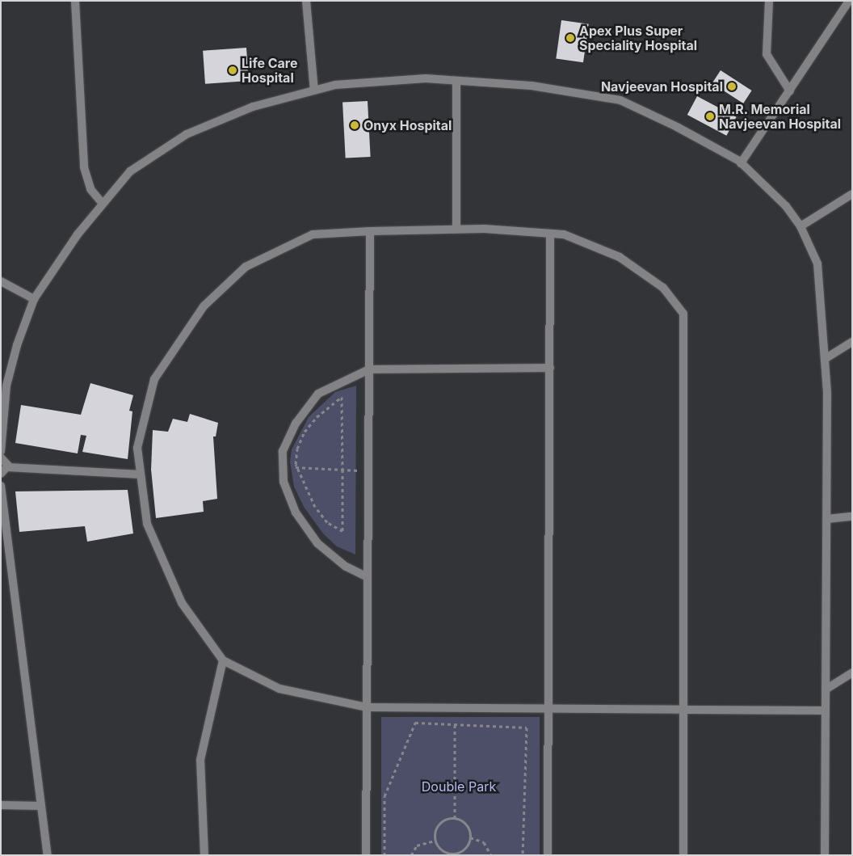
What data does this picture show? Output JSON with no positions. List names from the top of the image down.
{
  "parks": ["Double Park"],
  "places": [
    "Apex Plus Super Speciality Hospital",
    "Life Care Hospital",
    "Navjeevan Hospital",
    "M.R. Memorial Navjeevan Hospital",
    "Onyx Hospital"
  ]
}
